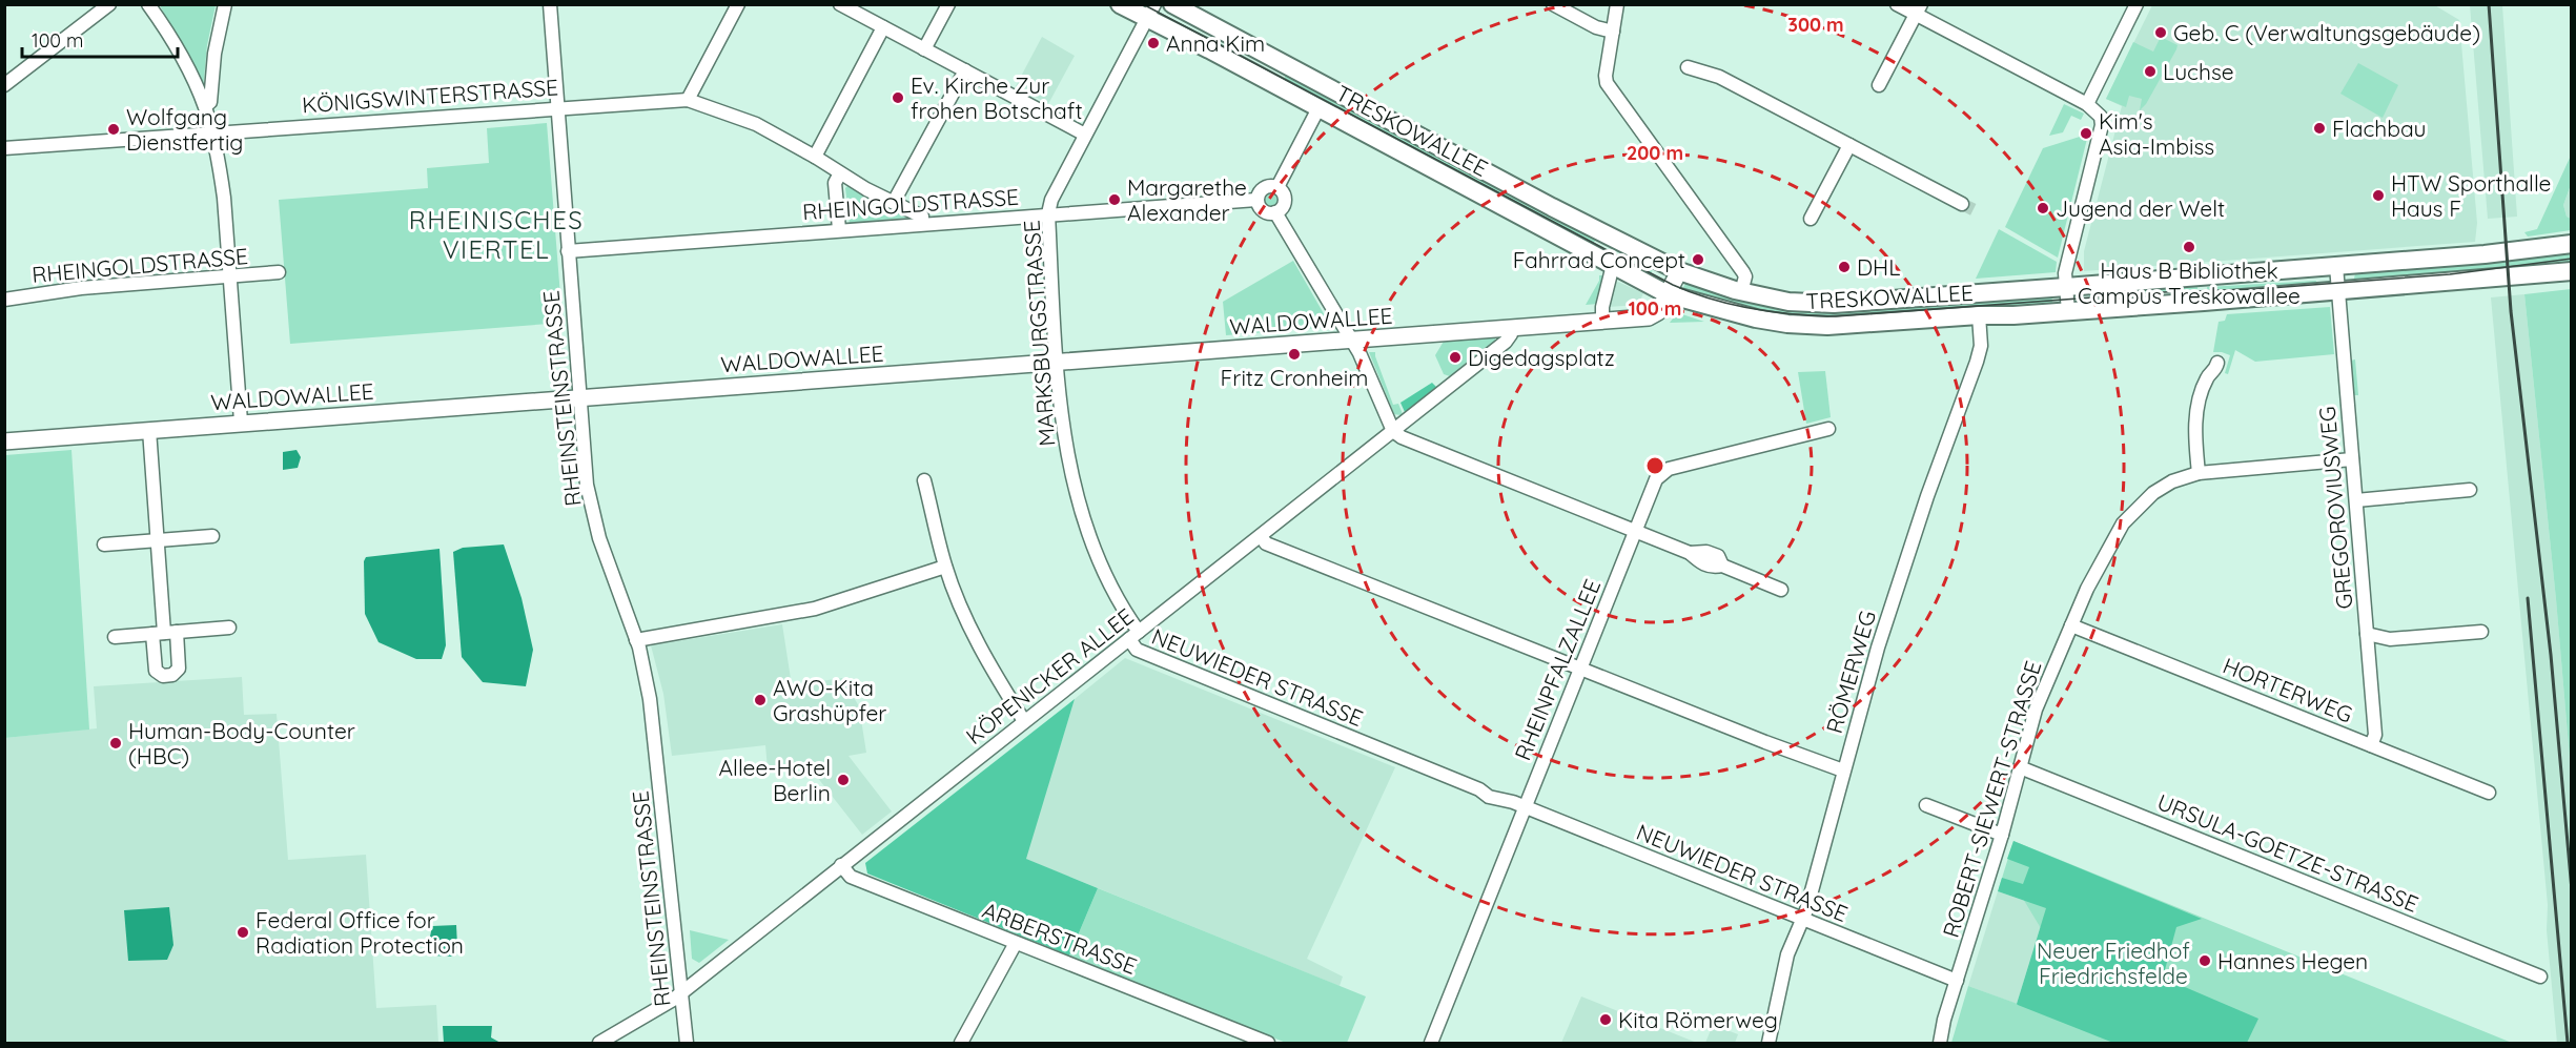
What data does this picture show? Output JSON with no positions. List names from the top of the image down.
{
  "streets": {
    "main road": ["TRESKOWALLEE"],
    "street": [
      "KÖNIGSWINTERSTRASSE",
      "RHEINGOLDSTRASSE",
      "WALDOWALLEE",
      "MARKSBURGSTRASSE",
      "RHEINSTEINSTRASSE",
      "GREGOROVIUSWEG",
      "RHEINPFALZALLEE",
      "RÖMERWEG",
      "KÖPENICKER ALLEE",
      "NEUWIEDER STRASSE",
      "HORTERWEG",
      "ROBERT-SIEWERT-STRASSE",
      "URSULA-GOETZE-STRASSE",
      "ARBERSTRASSE"
    ]
  },
  "crossings": [
    ["KÖNIGSWINTERSTRASSE", "RHEINGOLDSTRASSE"],
    ["KÖNIGSWINTERSTRASSE", "RHEINSTEINSTRASSE"],
    ["TRESKOWALLEE", "WALDOWALLEE"],
    ["TRESKOWALLEE", "MARKSBURGSTRASSE"],
    ["TRESKOWALLEE", "GREGOROVIUSWEG"],
    ["TRESKOWALLEE", "RÖMERWEG"],
    ["RHEINGOLDSTRASSE", "MARKSBURGSTRASSE"],
    ["RHEINGOLDSTRASSE", "RHEINSTEINSTRASSE"],
    ["WALDOWALLEE", "MARKSBURGSTRASSE"],
    ["WALDOWALLEE", "RHEINSTEINSTRASSE"],
    ["WALDOWALLEE", "KÖPENICKER ALLEE"],
    ["MARKSBURGSTRASSE", "KÖPENICKER ALLEE"],
    ["MARKSBURGSTRASSE", "NEUWIEDER STRASSE"],
    ["RHEINSTEINSTRASSE", "KÖPENICKER ALLEE"],
    ["GREGOROVIUSWEG", "HORTERWEG"],
    ["GREGOROVIUSWEG", "ROBERT-SIEWERT-STRASSE"],
    ["RHEINPFALZALLEE", "NEUWIEDER STRASSE"],
    ["RÖMERWEG", "NEUWIEDER STRASSE"],
    ["KÖPENICKER ALLEE", "NEUWIEDER STRASSE"],
    ["KÖPENICKER ALLEE", "ARBERSTRASSE"],
    ["NEUWIEDER STRASSE", "ROBERT-SIEWERT-STRASSE"],
    ["HORTERWEG", "ROBERT-SIEWERT-STRASSE"],
    ["ROBERT-SIEWERT-STRASSE", "URSULA-GOETZE-STRASSE"]
  ],
  "districts": ["RHEINISCHES VIERTEL"],
  "parks": ["Neuer Friedhof Friedrichsfelde"],
  "places": [
    "Geb. C (Verwaltungsgebäude)",
    "Anna Kim",
    "Luchse",
    "Ev. Kirche Zur frohen Botschaft",
    "Flachbau",
    "Wolfgang Dienstfertig",
    "Kim's Asia-Imbiss",
    "HTW Sporthalle Haus F",
    "Margarethe Alexander",
    "Jugend der Welt",
    "Haus B Bibliothek Campus Treskowallee",
    "Fahrrad Concept",
    "DHL",
    "Fritz Cronheim",
    "Digedagsplatz",
    "AWO-Kita Grashüpfer",
    "Human-Body-Counter (HBC)",
    "Allee-Hotel Berlin",
    "Federal Office for Radiation Protection",
    "Hannes Hegen",
    "Kita Römerweg"
  ],
  "scale_bar": "100 m",
  "rings": ["300 m", "200 m", "100 m"]
}
